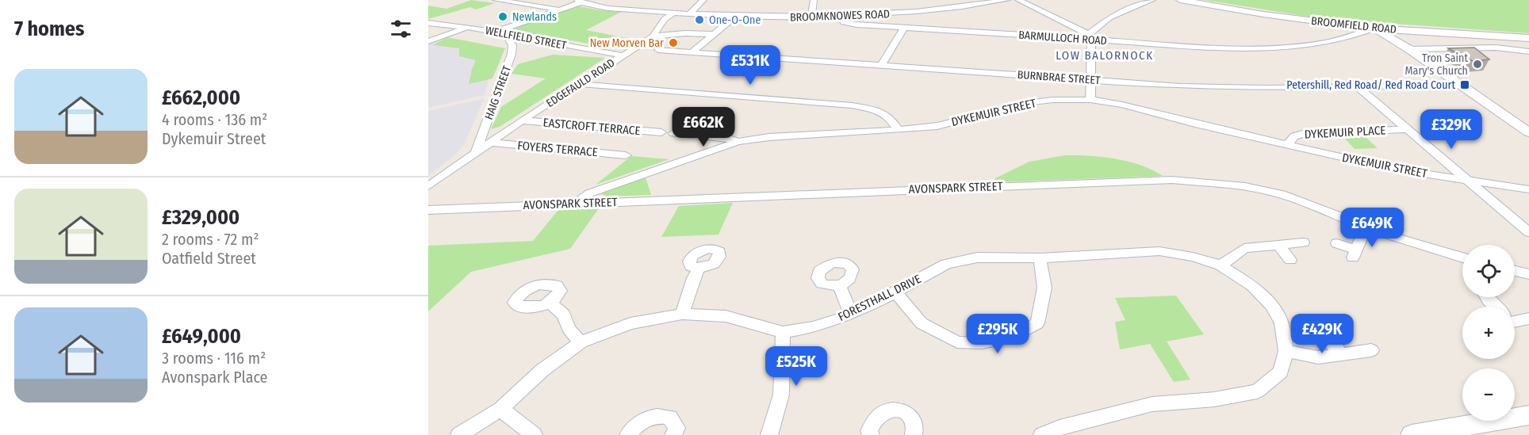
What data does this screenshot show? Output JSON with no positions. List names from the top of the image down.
{
  "streets": {
    "street": [
      "BROOMKNOWES ROAD",
      "BROOMFIELD ROAD",
      "WELLFIELD STREET",
      "BARMULLOCH ROAD",
      "BURNBRAE STREET",
      "EDGEFAULD ROAD",
      "HAIG STREET",
      "DYKEMUIR STREET",
      "EASTCROFT TERRACE",
      "DYKEMUIR PLACE",
      "FOYERS TERRACE",
      "AVONSPARK STREET",
      "FORESTHALL DRIVE"
    ]
  },
  "crossings": [
    ["BROOMKNOWES ROAD", "BARMULLOCH ROAD"],
    ["BROOMKNOWES ROAD", "EDGEFAULD ROAD"],
    ["BROOMFIELD ROAD", "BARMULLOCH ROAD"],
    ["WELLFIELD STREET", "EDGEFAULD ROAD"],
    ["WELLFIELD STREET", "HAIG STREET"],
    ["EDGEFAULD ROAD", "HAIG STREET"],
    ["EDGEFAULD ROAD", "EASTCROFT TERRACE"],
    ["EDGEFAULD ROAD", "FOYERS TERRACE"],
    ["DYKEMUIR STREET", "DYKEMUIR PLACE"],
    ["DYKEMUIR STREET", "AVONSPARK STREET"]
  ],
  "districts": ["LOW BALORNOCK"],
  "places": {
    "other": [
      "Newlands",
      "One-O-One",
      "New Morven Bar",
      "Tron Saint Mary's Church"
    ],
    "transit": ["Petershill, Red Road/ Red Road Court"]
  },
  "page": {
    "heading": "7 homes",
    "price": [
      "£531K",
      "£662K",
      "£329K",
      "£649K",
      "£295K",
      "£429K",
      "£525K"
    ],
    "list": [
      {
        "name": "£662,000",
        "note": "4 rooms · 136 m² · Dykemuir Street"
      },
      {
        "name": "£329,000",
        "note": "2 rooms · 72 m² · Oatfield Street"
      },
      {
        "name": "£649,000",
        "note": "3 rooms · 116 m² · Avonspark Place"
      }
    ],
    "map_buttons": ["+", "−"]
  }
}
